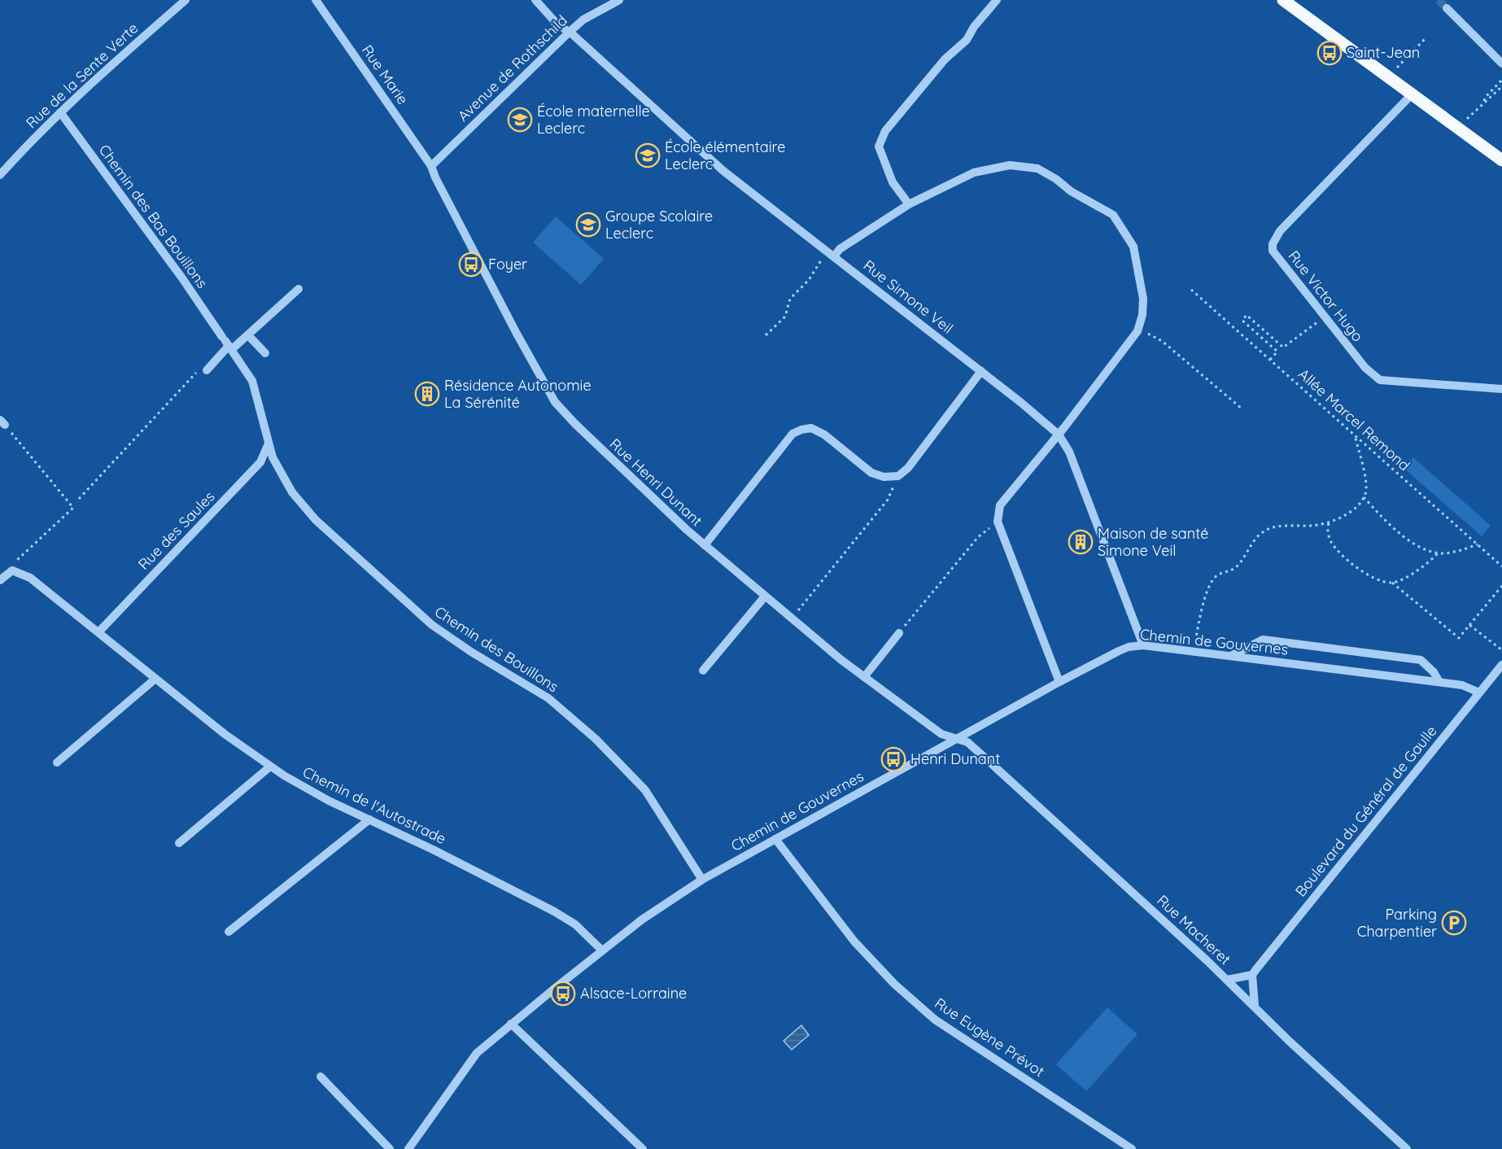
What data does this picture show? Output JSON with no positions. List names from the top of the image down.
{
  "streets": {
    "street": [
      "Avenue de Rothschild",
      "Rue Marie",
      "Rue de la Sente Verte",
      "Chemin des Bas Bouillons",
      "Rue Victor Hugo",
      "Rue Simone Veil",
      "Rue Henri Dunant",
      "Rue des Saules",
      "Chemin de Gouvernes",
      "Chemin des Bouillons",
      "Chemin de l'Autostrade",
      "Boulevard du Général de Gaulle",
      "Rue Macheret",
      "Rue Eugène Prévot"
    ],
    "path": ["Allée Marcel Remond"]
  },
  "crossings": [
    ["Avenue de Rothschild", "Rue Marie"],
    ["Avenue de Rothschild", "Rue Simone Veil"],
    ["Avenue de Rothschild", "Rue Henri Dunant"],
    ["Rue Marie", "Rue Henri Dunant"],
    ["Rue de la Sente Verte", "Chemin des Bas Bouillons"],
    ["Chemin des Bas Bouillons", "Chemin des Bouillons"],
    ["Rue Simone Veil", "Chemin de Gouvernes"],
    ["Rue Henri Dunant", "Chemin de Gouvernes"],
    ["Rue Henri Dunant", "Rue Macheret"],
    ["Rue des Saules", "Chemin des Bouillons"],
    ["Rue des Saules", "Chemin de l'Autostrade"],
    ["Chemin de Gouvernes", "Chemin des Bouillons"],
    ["Chemin de Gouvernes", "Chemin de l'Autostrade"],
    ["Chemin de Gouvernes", "Boulevard du Général de Gaulle"],
    ["Chemin de Gouvernes", "Rue Macheret"],
    ["Chemin de Gouvernes", "Rue Eugène Prévot"]
  ],
  "places": {
    "bus stop": [
      "Saint-Jean",
      "Foyer",
      "Henri Dunant",
      "Alsace-Lorraine"
    ],
    "school or university": ["École maternelle Leclerc", "École élémentaire Leclerc", "Groupe Scolaire Leclerc"],
    "building": ["Résidence Autonomie La Sérénité", "Maison de santé Simone Veil"],
    "parking": ["Parking Charpentier"]
  }
}
